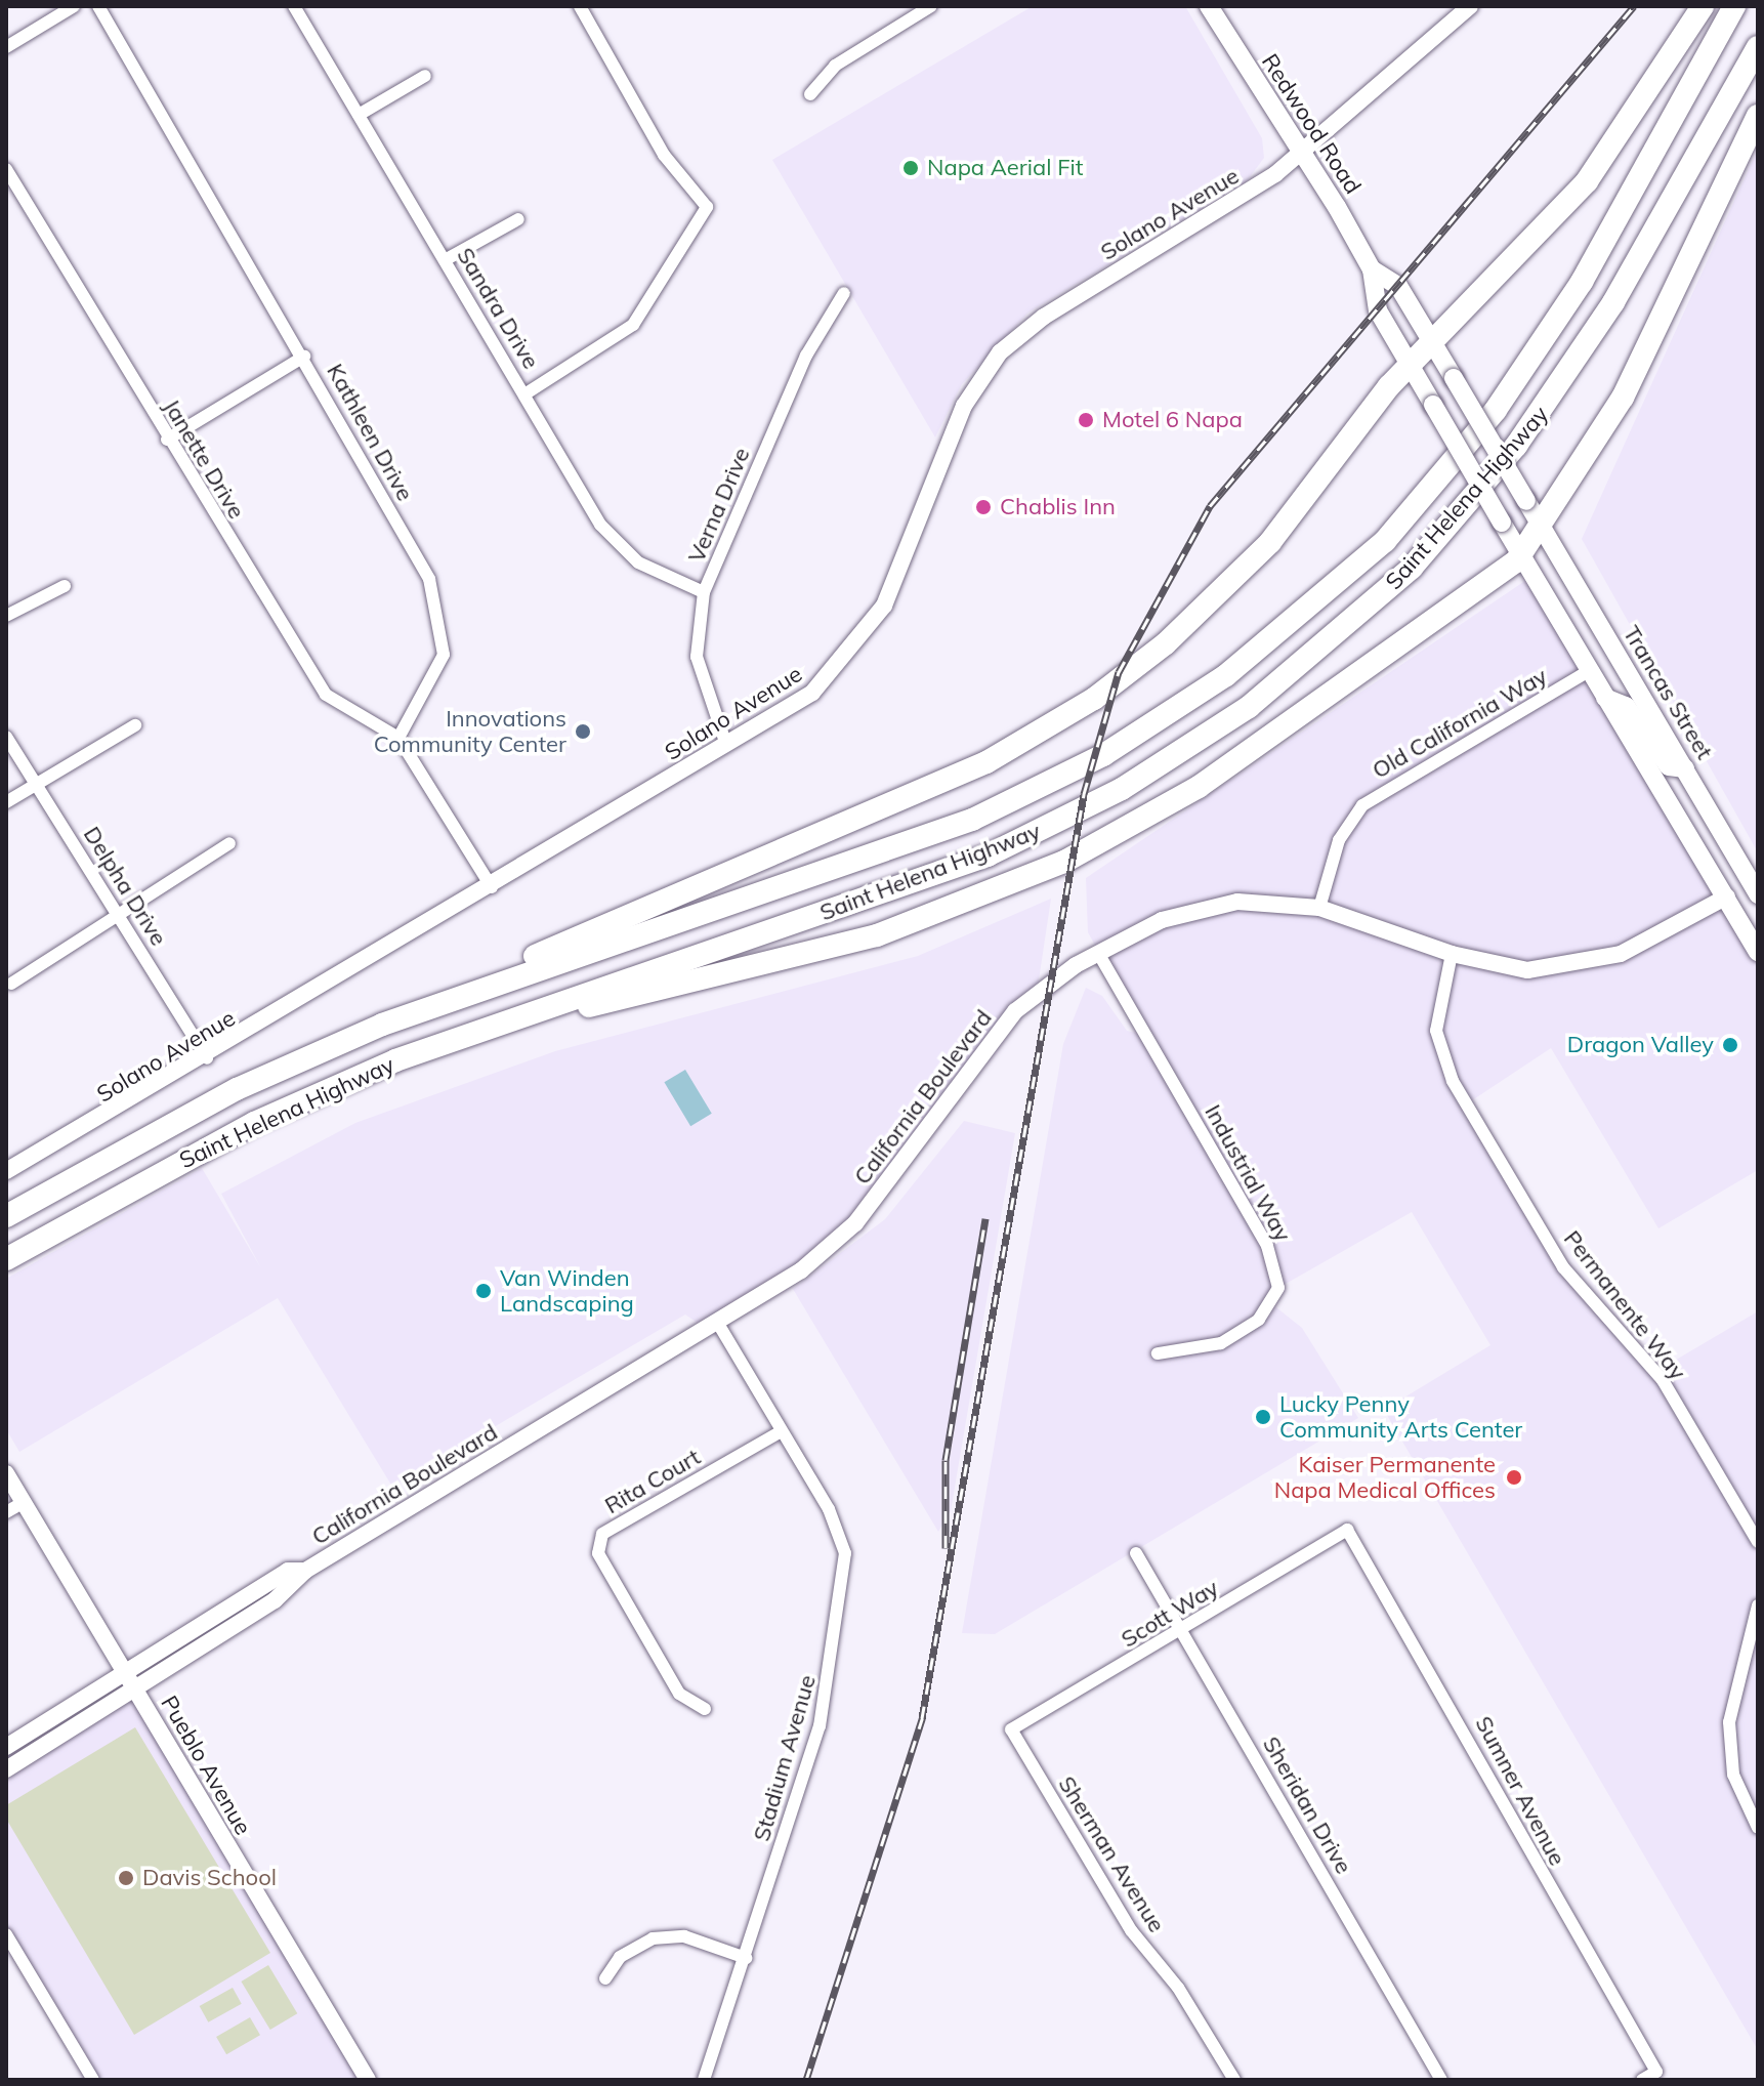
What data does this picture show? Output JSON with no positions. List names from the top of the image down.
{
  "streets": {
    "highway": ["Saint Helena Highway"],
    "main road": ["Redwood Road", "Trancas Street"],
    "street": [
      "Solano Avenue",
      "Sandra Drive",
      "Kathleen Drive",
      "Janette Drive",
      "Verna Drive",
      "Old California Way",
      "Delpha Drive",
      "California Boulevard",
      "Industrial Way",
      "Permanente Way",
      "Rita Court",
      "Scott Way",
      "Stadium Avenue",
      "Pueblo Avenue",
      "Sumner Avenue",
      "Sheridan Drive",
      "Sherman Avenue"
    ]
  },
  "crossings": [
    ["Redwood Road", "Solano Avenue"],
    ["Redwood Road", "Trancas Street"],
    ["Solano Avenue", "Verna Drive"],
    ["Solano Avenue", "Delpha Drive"],
    ["Sandra Drive", "Verna Drive"],
    ["Kathleen Drive", "Janette Drive"],
    ["Trancas Street", "California Boulevard"],
    ["Old California Way", "California Boulevard"],
    ["California Boulevard", "Industrial Way"],
    ["California Boulevard", "Permanente Way"],
    ["California Boulevard", "Stadium Avenue"],
    ["California Boulevard", "Pueblo Avenue"],
    ["Rita Court", "Stadium Avenue"],
    ["Scott Way", "Sumner Avenue"],
    ["Scott Way", "Sheridan Drive"],
    ["Scott Way", "Sherman Avenue"]
  ],
  "places": [
    "Napa Aerial Fit",
    "Motel 6 Napa",
    "Chablis Inn",
    "Innovations Community Center",
    "Dragon Valley",
    "Van Winden Landscaping",
    "Lucky Penny Community Arts Center",
    "Kaiser Permanente Napa Medical Offices",
    "Davis School"
  ]
}
